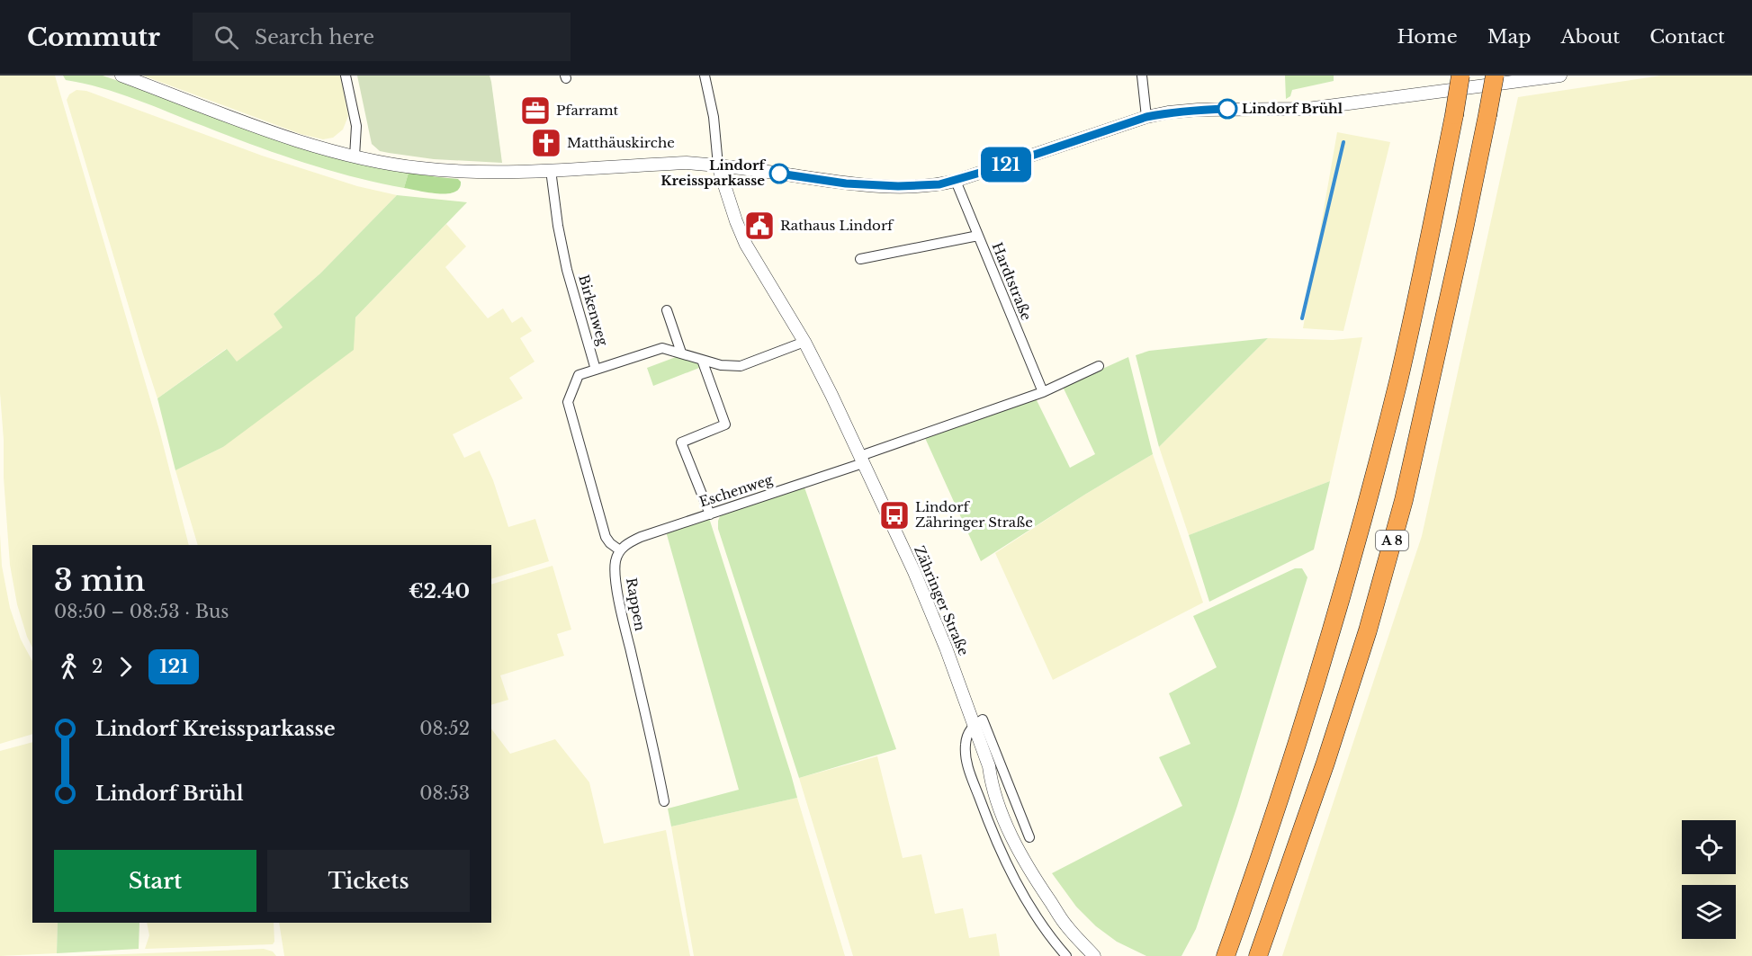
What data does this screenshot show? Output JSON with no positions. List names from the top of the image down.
{
  "streets": {
    "highway": ["A 8"],
    "street": [
      "Hardtstraße",
      "Birkenweg",
      "Eschenweg",
      "Zähringer Straße",
      "Rappen"
    ]
  },
  "crossings": [
    ["Birkenweg", "Zähringer Straße"],
    ["Eschenweg", "Zähringer Straße"],
    ["Eschenweg", "Rappen"]
  ],
  "places": {
    "other": ["Lindorf Brühl", "Lindorf Kreissparkasse"],
    "office": ["Pfarramt"],
    "church": ["Matthäuskirche"],
    "public building": ["Rathaus Lindorf"],
    "bus stop": ["Lindorf Zähringer Straße"]
  },
  "lines": ["bus line 121"],
  "page": {
    "header": "Commutr",
    "search": "Search here",
    "nav": [
      "Home",
      "Map",
      "About",
      "Contact"
    ],
    "on_map": "121",
    "heading": ["3 min", "08:50 – 08:53 · Bus", "€2.40"],
    "legs": ["2", "121"],
    "list": [
      {
        "name": "Lindorf Kreissparkasse",
        "value": "08:52"
      },
      {
        "name": "Lindorf Brühl",
        "value": "08:53"
      }
    ],
    "buttons": ["Start", "Tickets"]
  }
}
